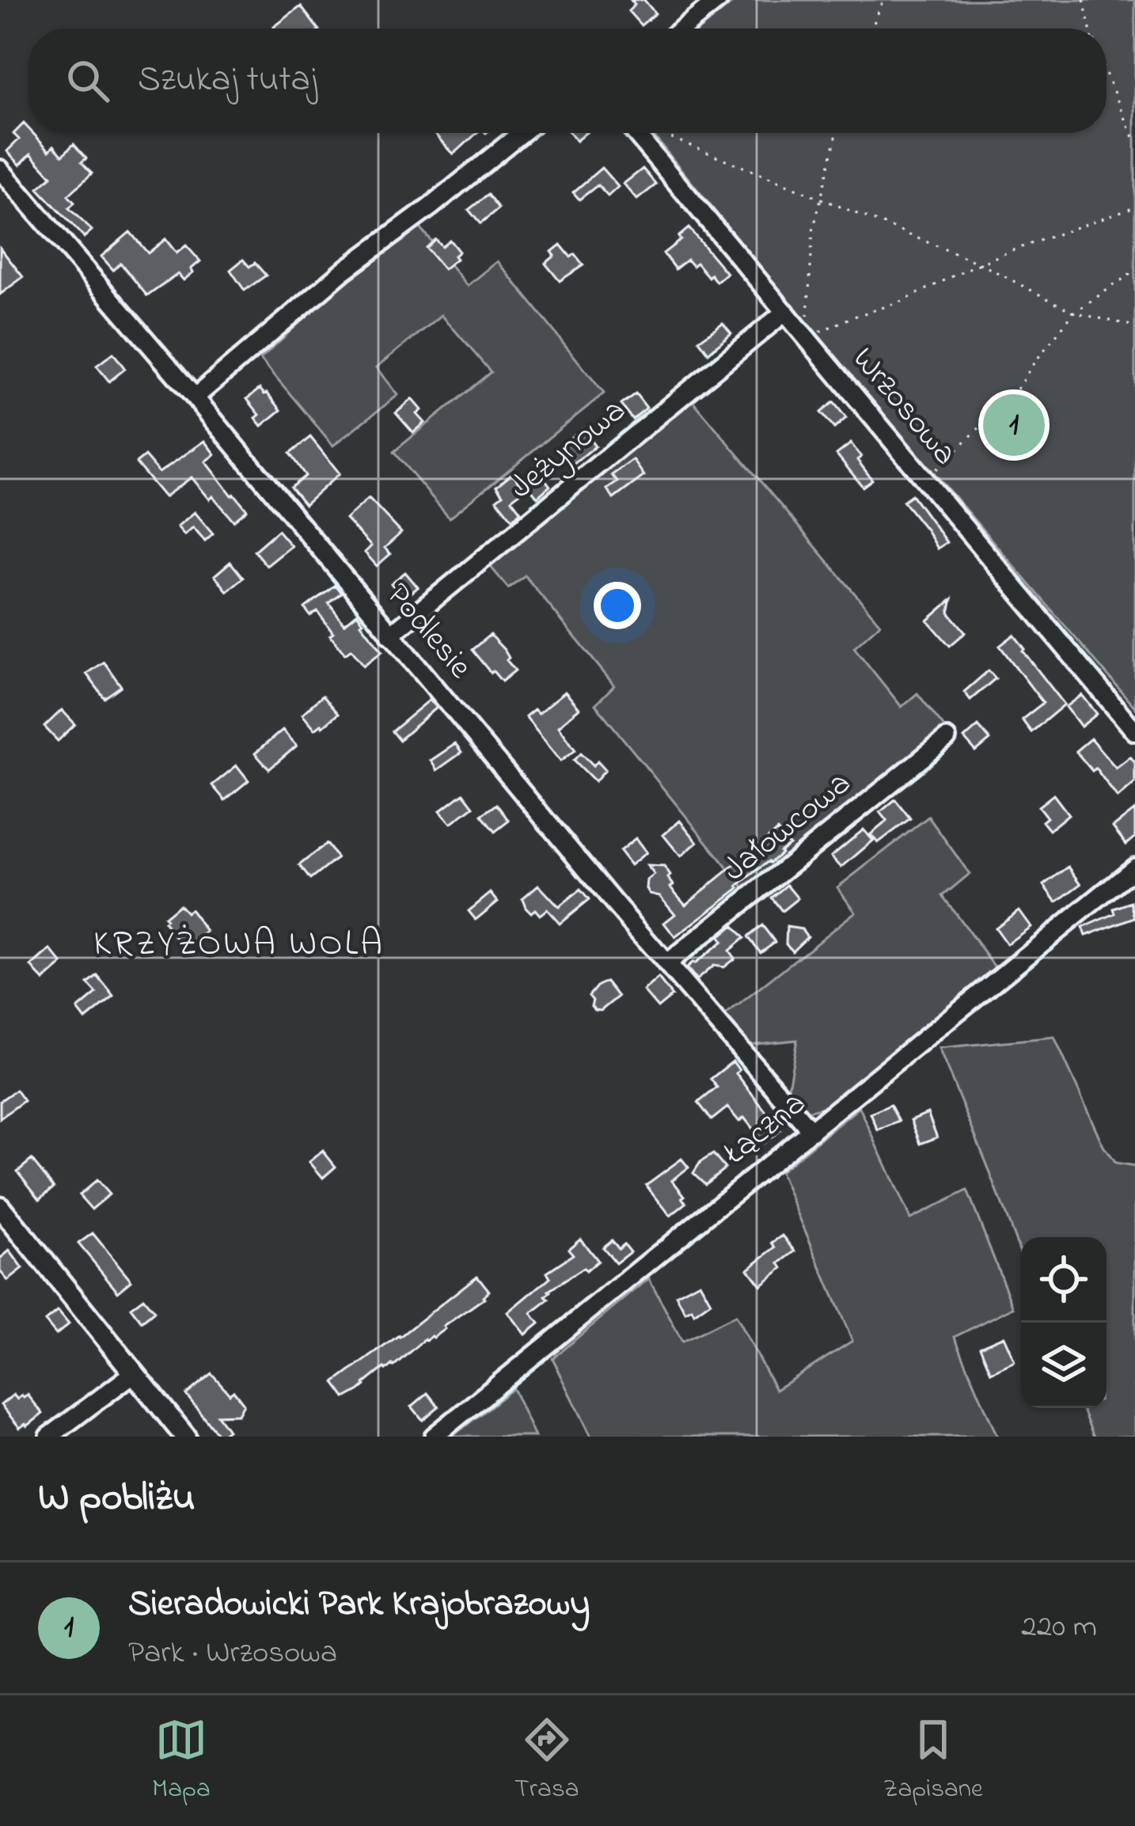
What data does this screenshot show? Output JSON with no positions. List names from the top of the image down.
{
  "streets": {
    "street": [
      "Wrzosowa",
      "Jeżynowa",
      "Podlesie",
      "Jałowcowa",
      "Łączna"
    ]
  },
  "crossings": [
    ["Wrzosowa", "Jeżynowa"],
    ["Jeżynowa", "Podlesie"],
    ["Podlesie", "Jałowcowa"],
    ["Podlesie", "Łączna"]
  ],
  "districts": ["KRZYŻOWA WOLA"],
  "page": {
    "search": "Szukaj tutaj",
    "pins": "1",
    "heading": "W pobliżu",
    "list": [
      {
        "mark": "1",
        "name": "Sieradowicki Park Krajobrazowy",
        "note": "Park · Wrzosowa",
        "value": "220 m"
      }
    ],
    "nav": ["Mapa", "Trasa", "Zapisane"]
  }
}
